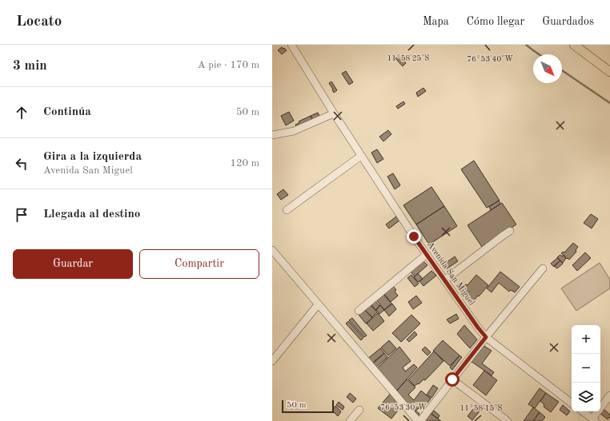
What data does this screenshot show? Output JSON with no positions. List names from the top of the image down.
{
  "streets": {
    "street": ["Avenida San Miguel"]
  },
  "scale_bar": "50 m",
  "north": "bottom right",
  "page": {
    "header": "Locato",
    "nav": ["Mapa", "Cómo llegar", "Guardados"],
    "heading": ["3 min", "A pie · 170 m"],
    "list": [
      ["Continúa", "50 m"],
      ["Gira a la izquierda", "Avenida San Miguel", "120 m"],
      "Llegada al destino"
    ],
    "buttons": ["Guardar", "Compartir"],
    "map_buttons": ["+", "−"],
    "scale": "50 m"
  },
  "coordinates": [
    "11°58'25\"S",
    "76°53'40\"W",
    "76°53'30\"W",
    "11°58'15\"S"
  ]
}
